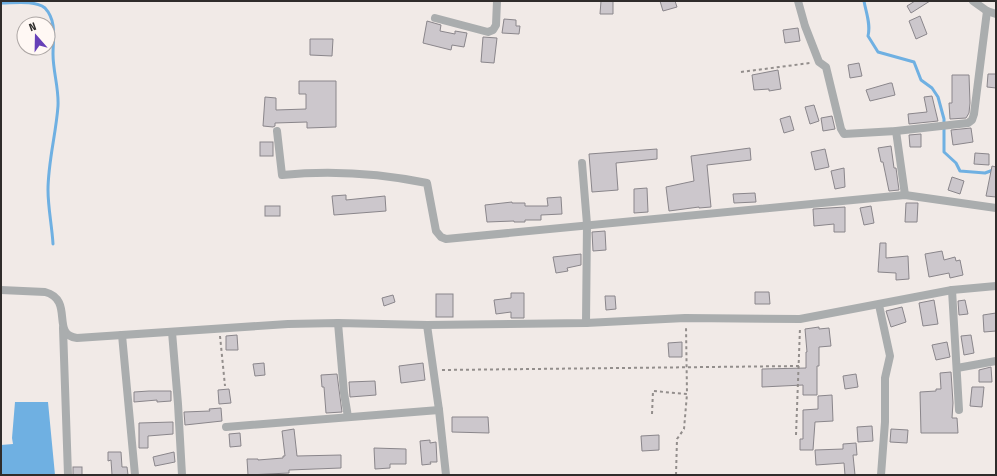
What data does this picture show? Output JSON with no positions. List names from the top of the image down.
{
  "north": "top"
}
